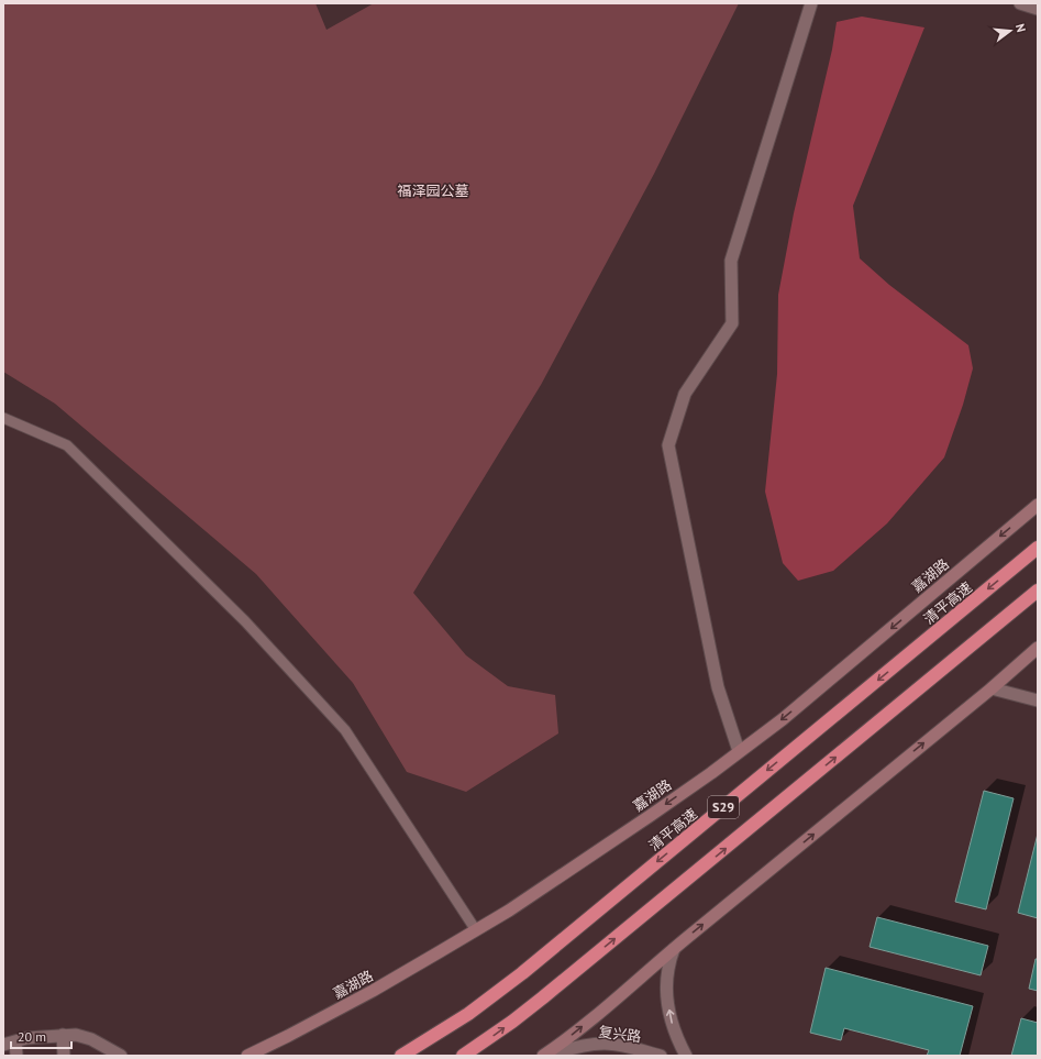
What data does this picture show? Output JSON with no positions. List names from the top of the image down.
{
  "streets": {
    "highway": ["清平高速", "S29"],
    "main road": ["嘉湖路"],
    "street": ["复兴路"]
  },
  "one_way": ["嘉湖路"],
  "parks": ["福泽园公墓"],
  "scale_bar": "20 m",
  "north": "right"
}
